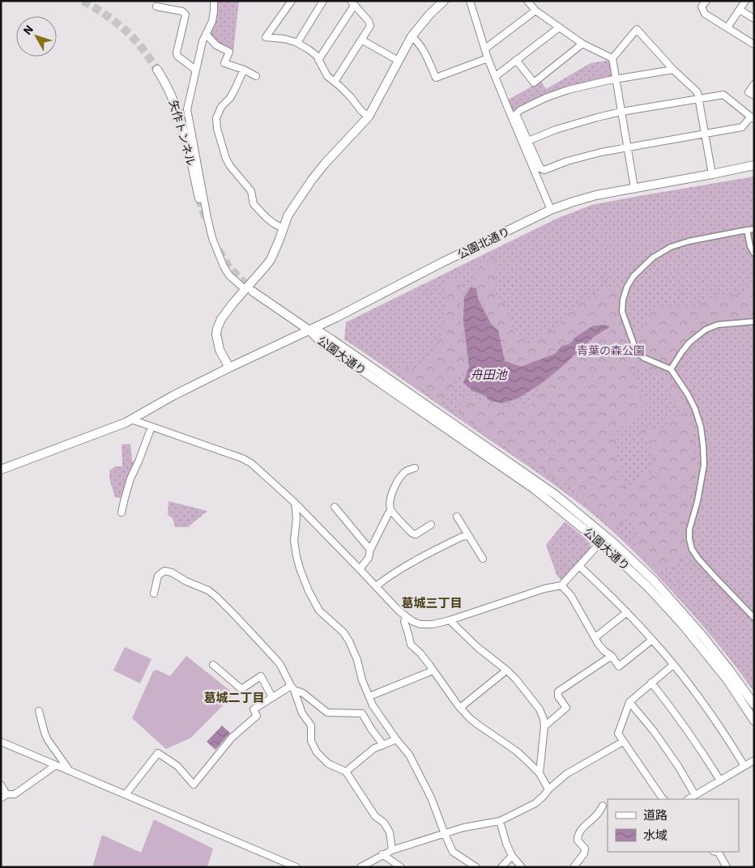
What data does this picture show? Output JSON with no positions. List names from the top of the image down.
{
  "streets": {
    "street": ["矢作トンネル", "公園北通り", "公園大通り"]
  },
  "crossings": [
    ["公園北通り", "公園大通り"]
  ],
  "districts": ["葛城三丁目", "葛城二丁目"],
  "water": ["舟田池"],
  "parks": ["青葉の森公園"],
  "legend": ["道路", "水域"],
  "north": "top left"
}
